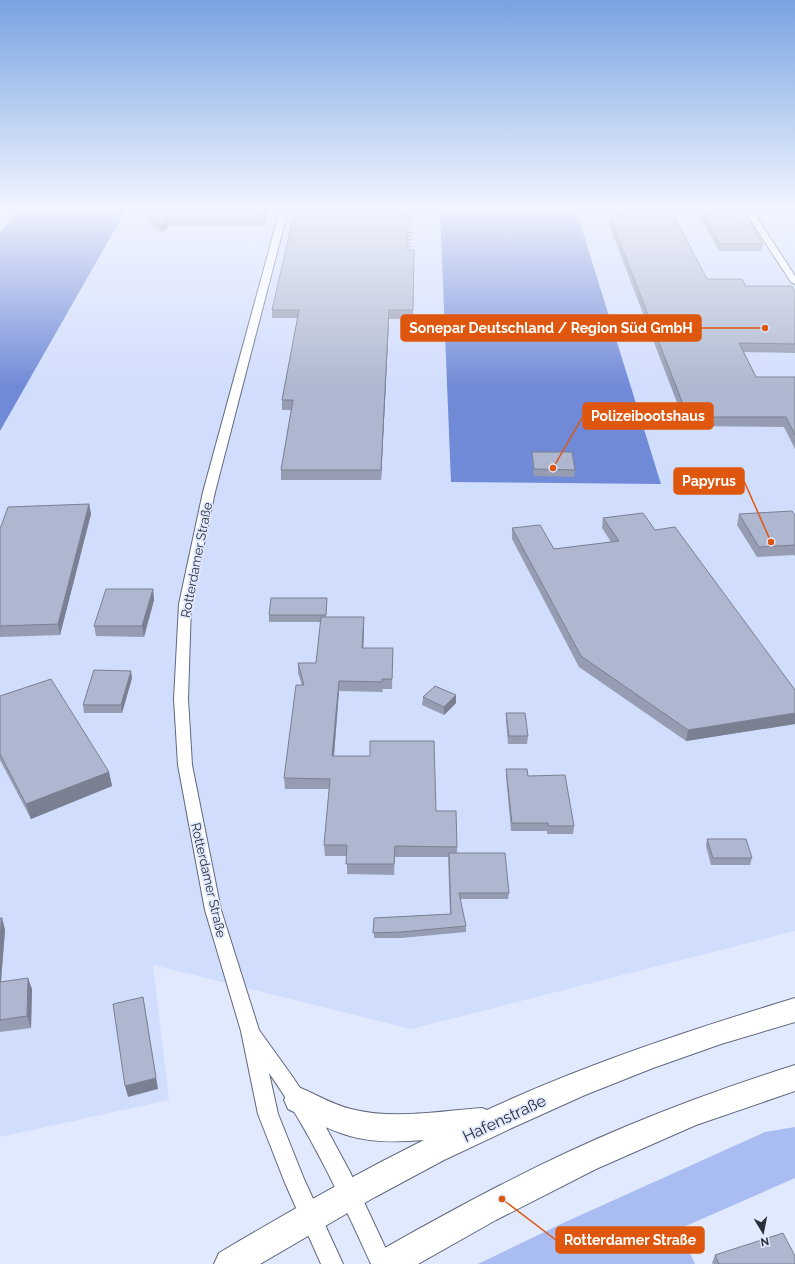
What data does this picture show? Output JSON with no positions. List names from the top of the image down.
{
  "streets": {
    "main road": ["Hafenstraße"],
    "street": ["Rotterdamer Straße"]
  },
  "crossings": [
    ["Rotterdamer Straße", "Hafenstraße"]
  ],
  "places": [
    "Sonepar Deutschland / Region Süd GmbH",
    "Polizeibootshaus",
    "Papyrus",
    "Rotterdamer Straße"
  ],
  "north": "bottom"
}
